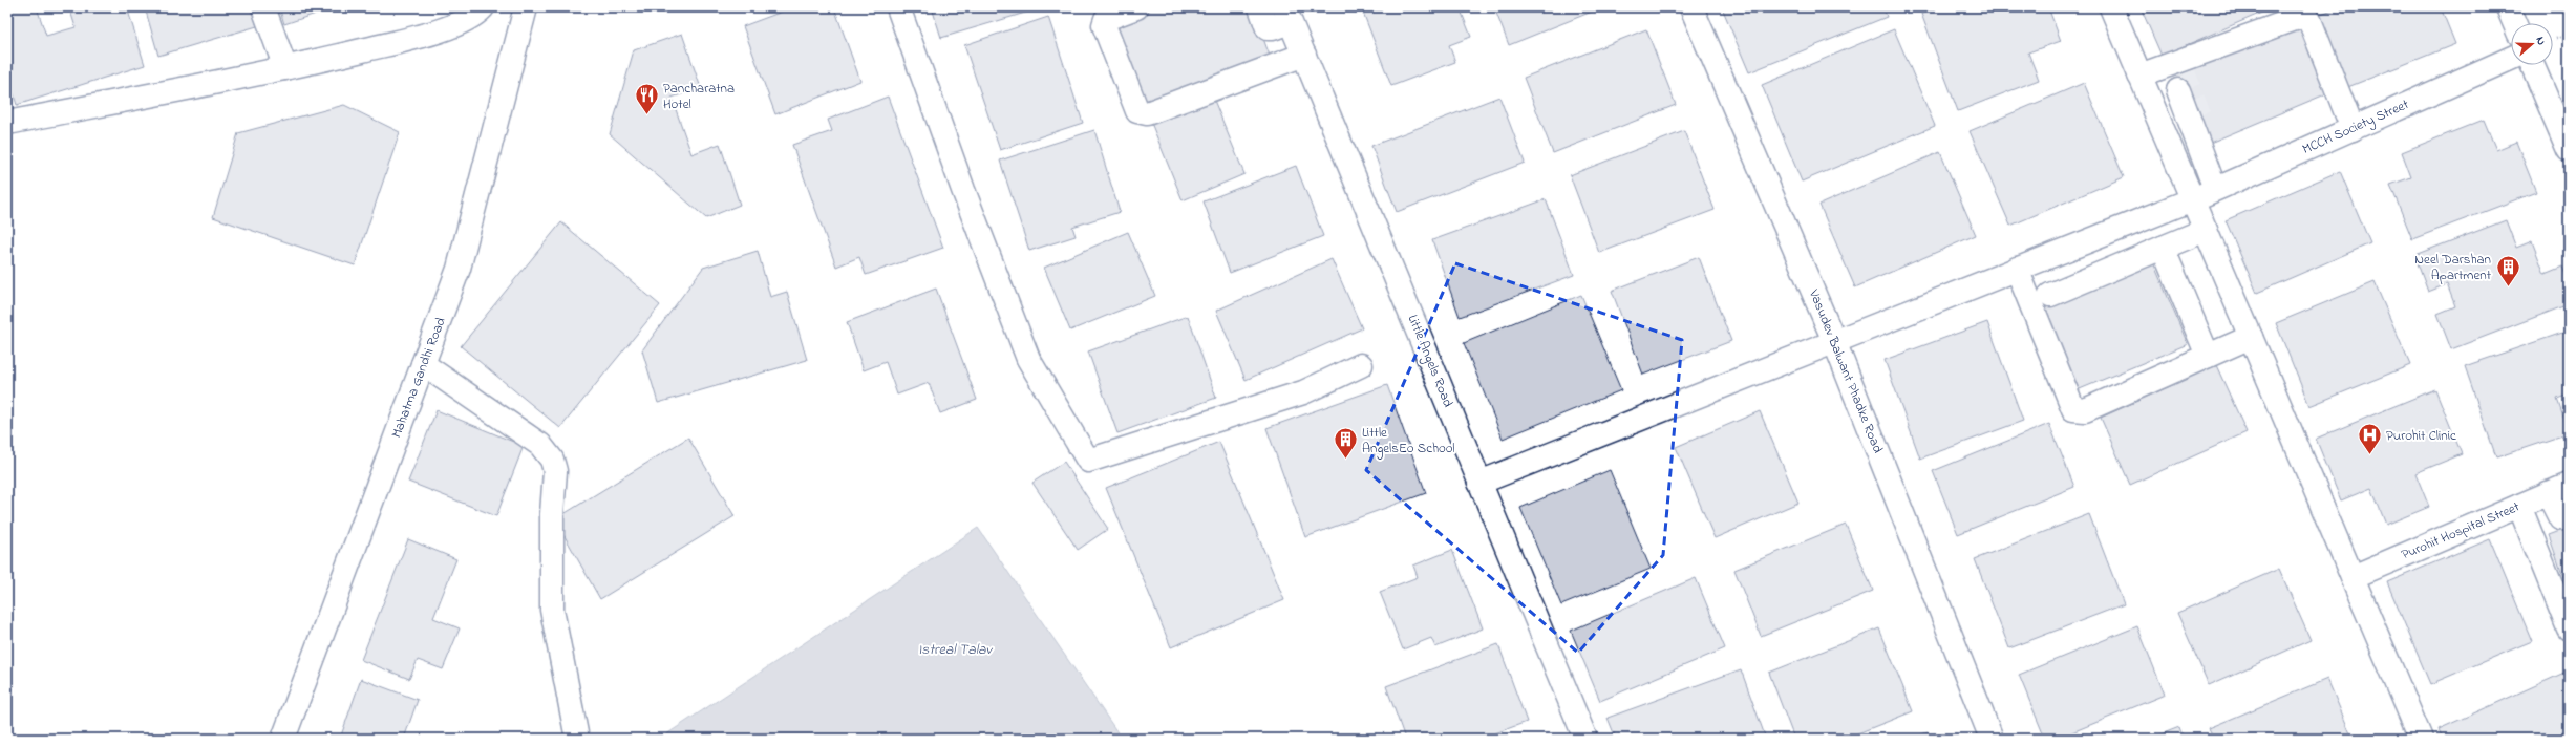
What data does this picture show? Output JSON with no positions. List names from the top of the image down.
{
  "streets": {
    "street": [
      "MCCH Society Street",
      "Little Angels Road",
      "Vasudev Balwant Phadke Road",
      "Mahatma Gandhi Road",
      "Purohit Hospital Street"
    ]
  },
  "crossings": [
    ["MCCH Society Street", "Little Angels Road"],
    ["MCCH Society Street", "Vasudev Balwant Phadke Road"]
  ],
  "water": ["Istreal Talav"],
  "places": {
    "restaurant": ["Pancharatna Hotel"],
    "building": ["Neel Darshan Apartment", "Little AngelsEo School"],
    "hospital": ["Purohit Clinic"]
  },
  "north": "right"
}
